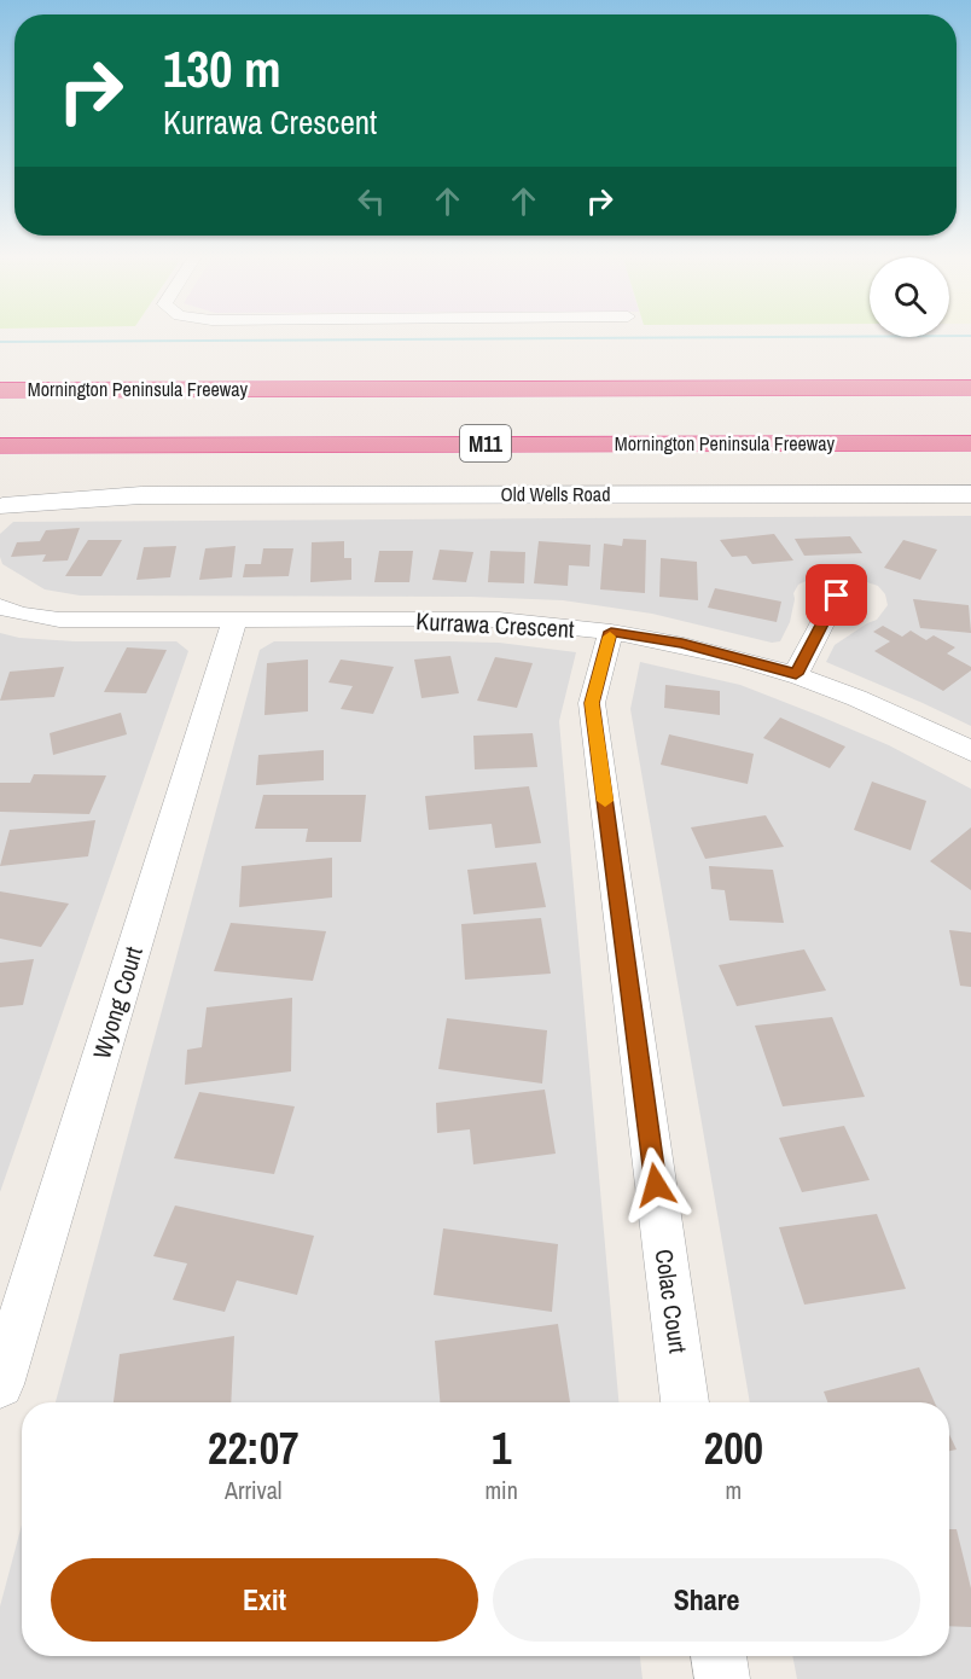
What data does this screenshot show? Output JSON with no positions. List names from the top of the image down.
{
  "streets": {
    "highway": ["Mornington Peninsula Freeway", "M11"],
    "street": [
      "Old Wells Road",
      "Kurrawa Crescent",
      "Wyong Court",
      "Colac Court"
    ]
  },
  "crossings": [
    ["Kurrawa Crescent", "Wyong Court"],
    ["Kurrawa Crescent", "Colac Court"]
  ],
  "page": {
    "turn": ["130 m", "Kurrawa Crescent"],
    "eta": [
      "22:07",
      "Arrival",
      "1",
      "min",
      "200",
      "m"
    ],
    "buttons": ["Exit", "Share"]
  }
}
